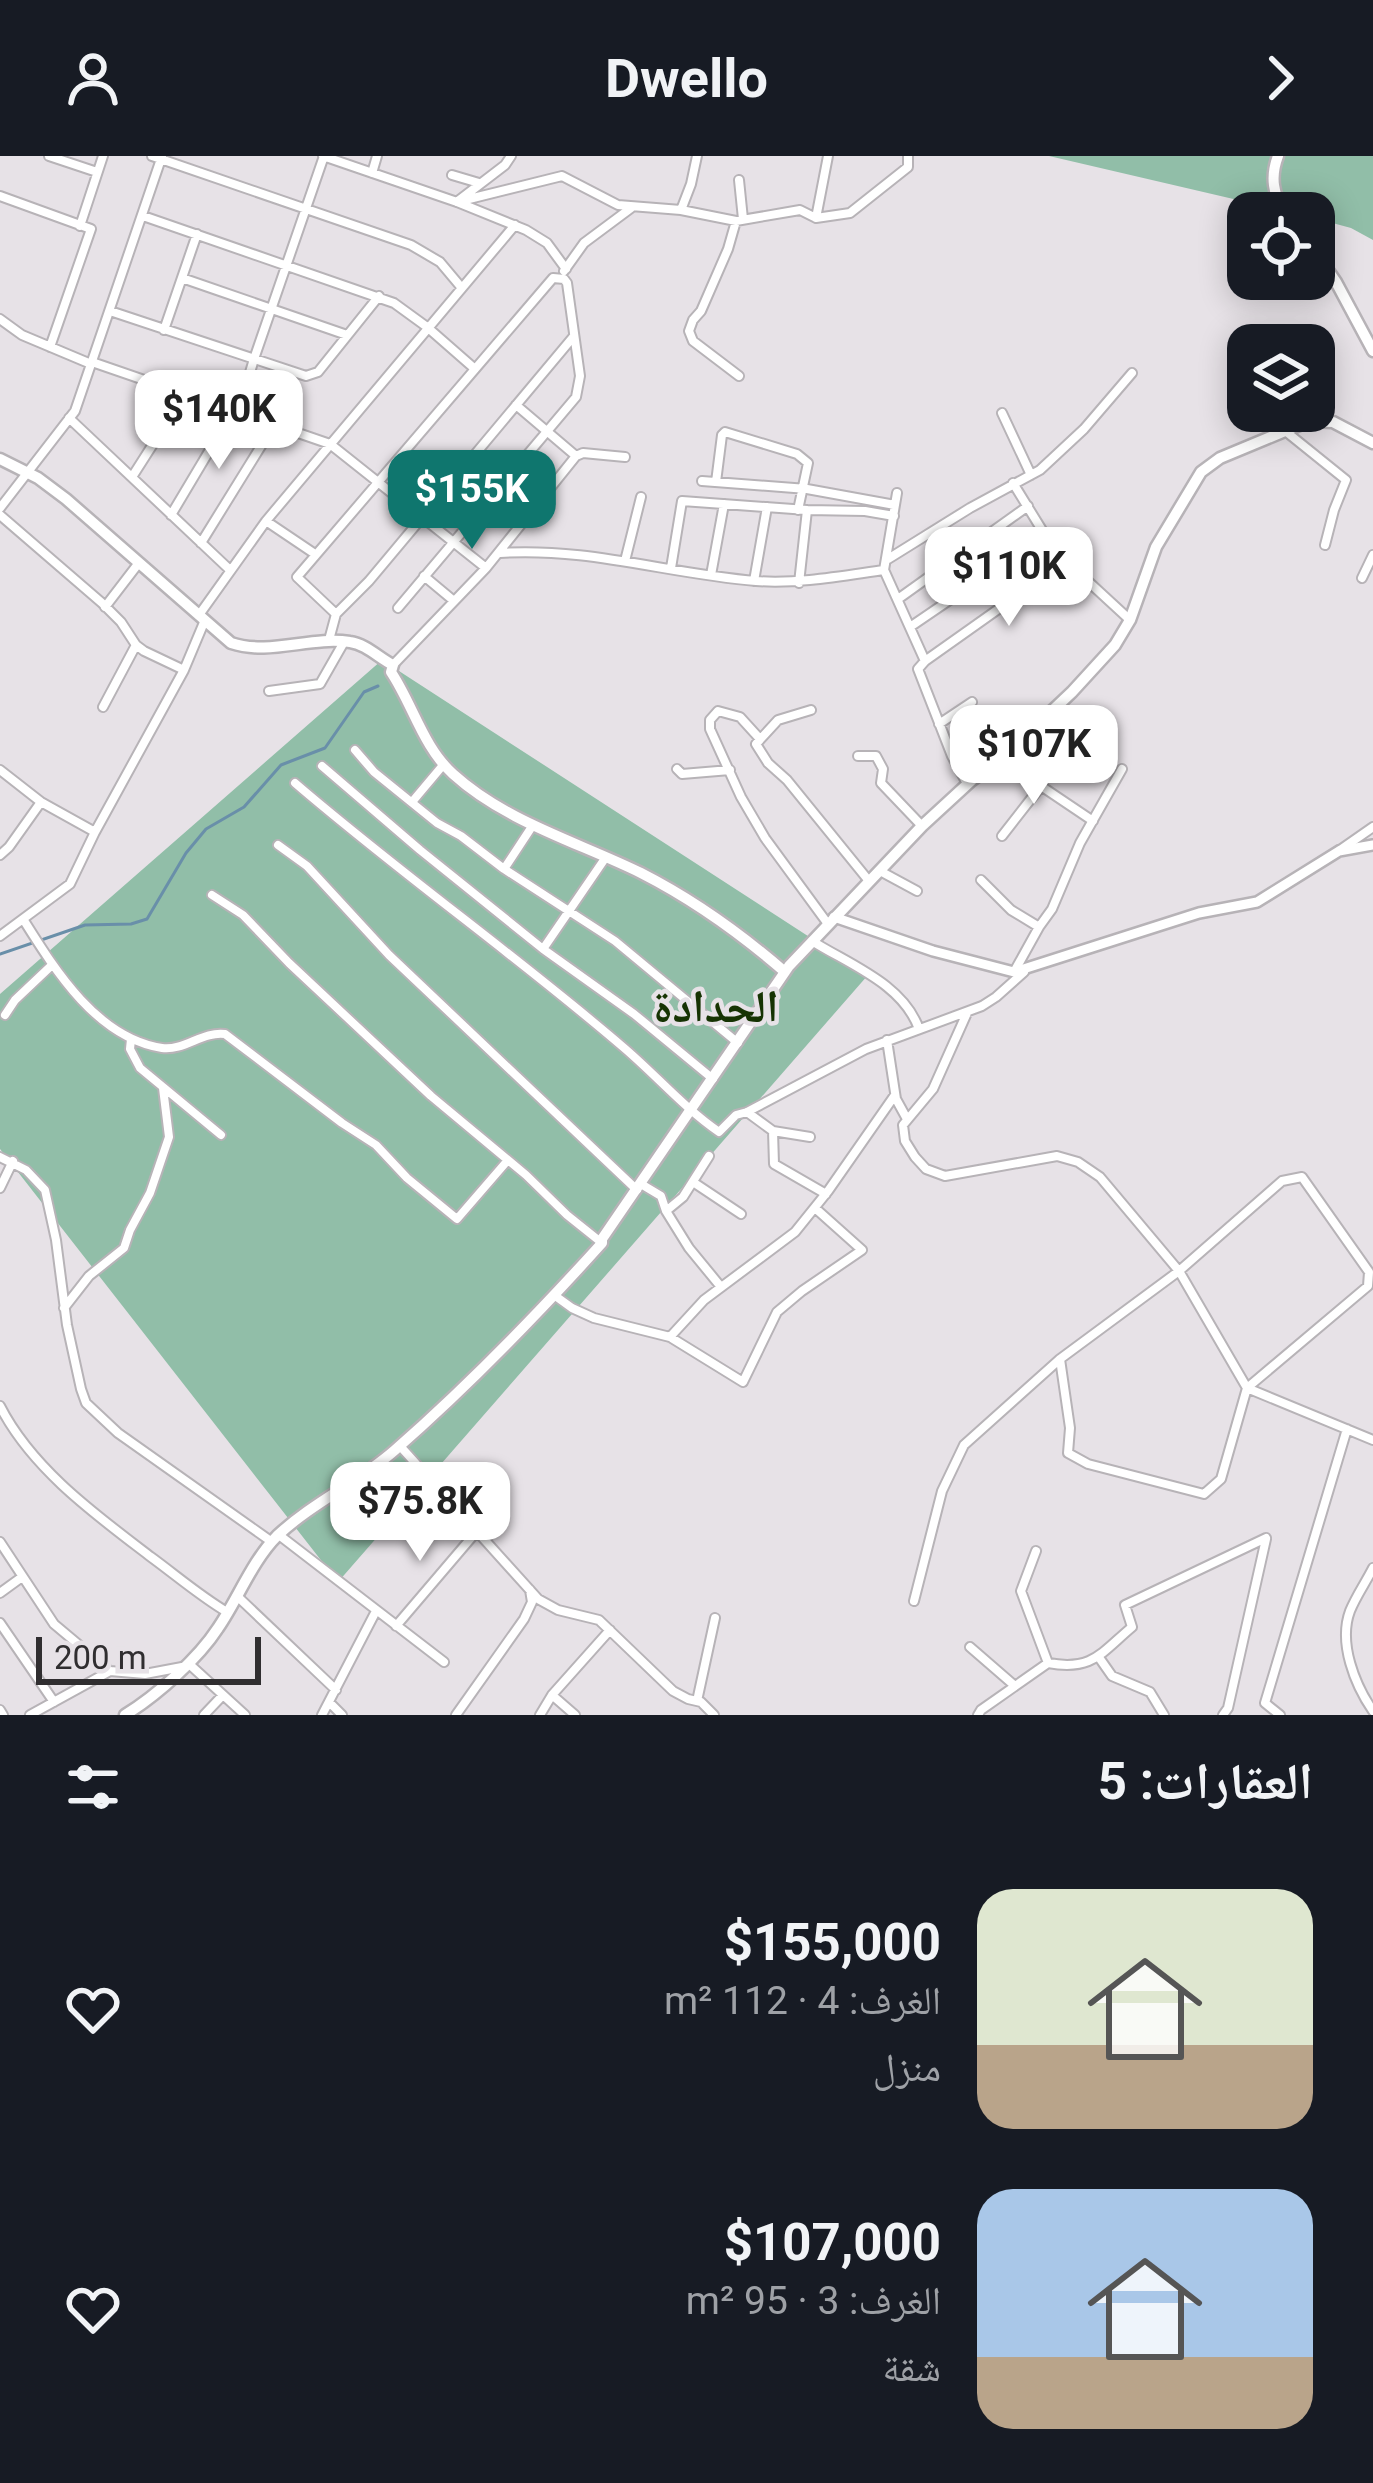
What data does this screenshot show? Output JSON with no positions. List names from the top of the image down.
{
  "districts": ["الحدادة"],
  "scale_bar": "200 m",
  "page": {
    "header": "Dwello",
    "price": [
      "$140K",
      "$155K",
      "$110K",
      "$107K",
      "$75.8K"
    ],
    "scale": "200 m",
    "heading": "العقارات: 5",
    "list": [
      {
        "name": "$155,000",
        "note": "الغرف: 4 · 112 m² · منزل"
      },
      {
        "name": "$107,000",
        "note": "الغرف: 3 · 95 m² · شقة"
      }
    ]
  }
}
